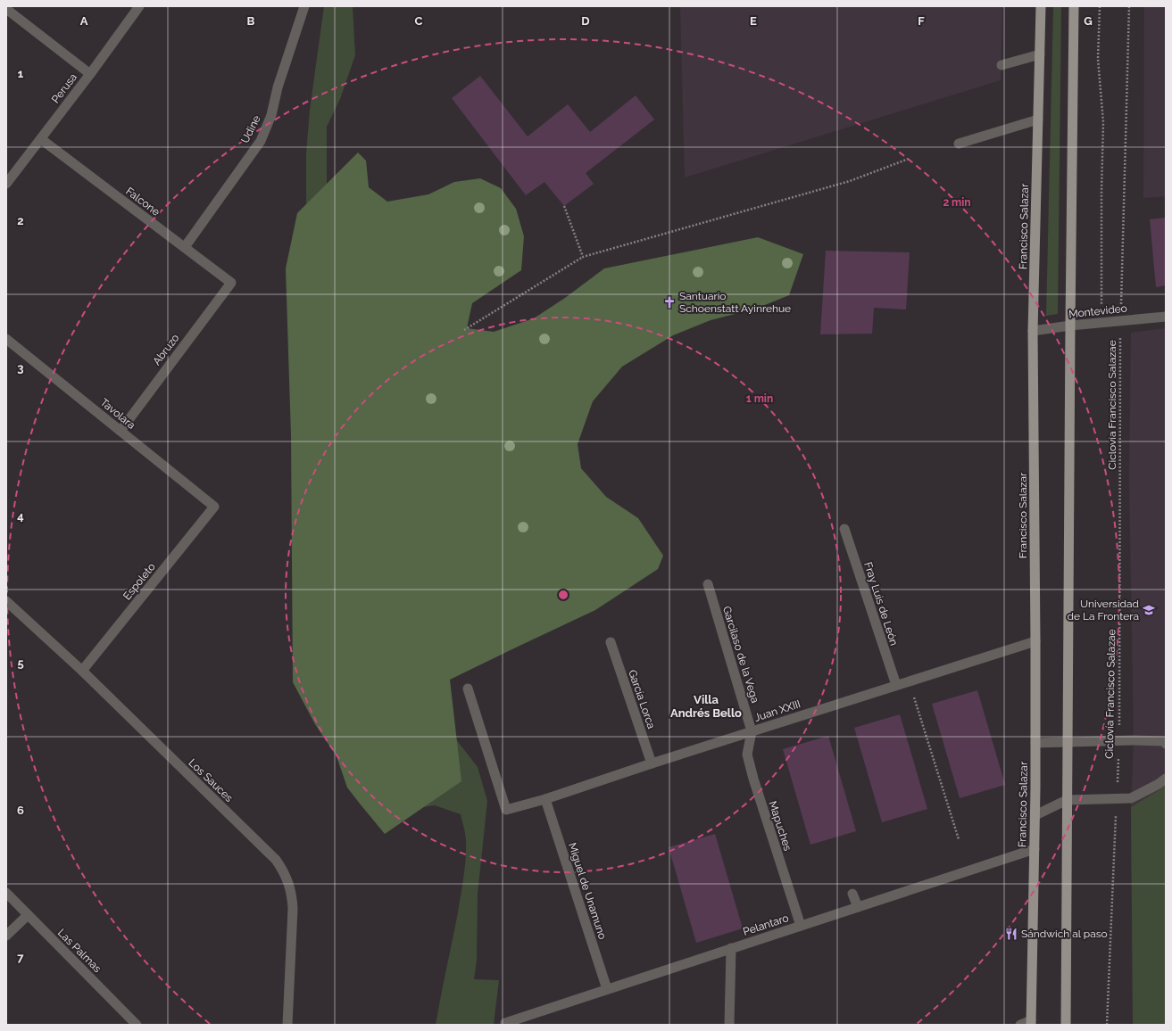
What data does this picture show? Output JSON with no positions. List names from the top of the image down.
{
  "streets": {
    "main road": ["Francisco Salazar"],
    "street": [
      "Perusa",
      "Udine",
      "Falcone",
      "Montevideo",
      "Abruzo",
      "Tavolara",
      "Espoleto",
      "Fray Luis de León",
      "Garcilaso de la Vega",
      "García Lorca",
      "Juan XXIII",
      "Los Sauces",
      "Mapuches",
      "Miguel de Unamuno",
      "Pelantaro",
      "Las Palmas"
    ],
    "path": ["Ciclovía Francisco Salazae"]
  },
  "crossings": [
    ["Perusa", "Falcone"],
    ["Udine", "Falcone"],
    ["Falcone", "Abruzo"],
    ["Francisco Salazar", "Montevideo"],
    ["Francisco Salazar", "Juan XXIII"],
    ["Francisco Salazar", "Pelantaro"],
    ["Montevideo", "Ciclovía Francisco Salazae"],
    ["Abruzo", "Tavolara"],
    ["Tavolara", "Espoleto"],
    ["Espoleto", "Los Sauces"],
    ["Fray Luis de León", "Juan XXIII"],
    ["Garcilaso de la Vega", "Juan XXIII"],
    ["Garcilaso de la Vega", "Mapuches"],
    ["García Lorca", "Juan XXIII"],
    ["Juan XXIII", "Mapuches"],
    ["Juan XXIII", "Miguel de Unamuno"],
    ["Mapuches", "Pelantaro"],
    ["Miguel de Unamuno", "Pelantaro"]
  ],
  "districts": ["Villa Andrés Bello"],
  "places": {
    "church": ["Santuario Schoenstatt Ayinrehue"],
    "school or university": ["Universidad de La Frontera"],
    "restaurant": ["Sándwich al paso"]
  },
  "grid": {
    "columns": [
      "A",
      "B",
      "C",
      "D",
      "E",
      "F",
      "G"
    ],
    "rows": [
      "1",
      "2",
      "3",
      "4",
      "5",
      "6",
      "7"
    ]
  },
  "rings": ["2 min", "1 min"]
}
